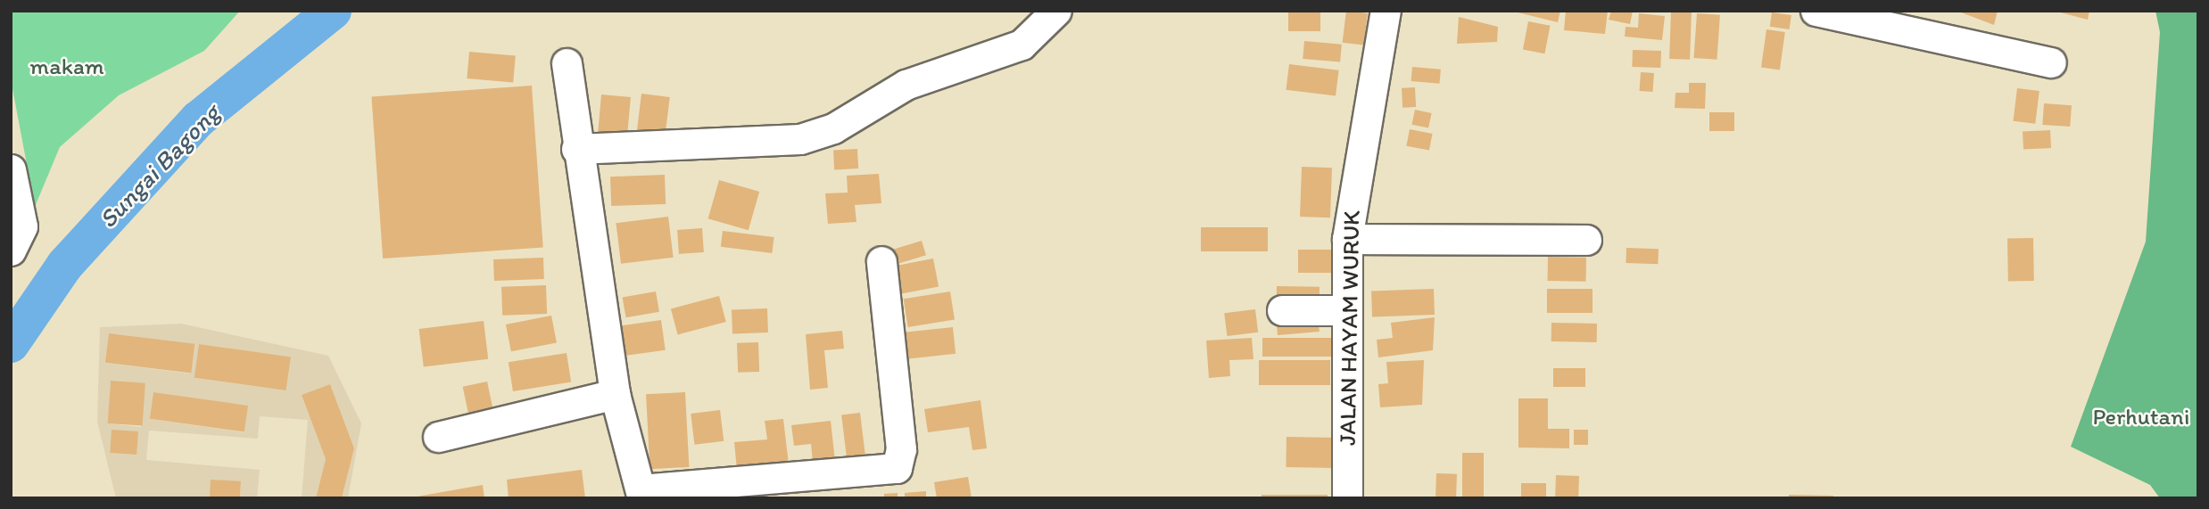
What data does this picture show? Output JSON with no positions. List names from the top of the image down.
{
  "streets": {
    "street": ["JALAN HAYAM WURUK"]
  },
  "water": ["Sungai Bagong"],
  "parks": ["makam", "Perhutani"]
}
